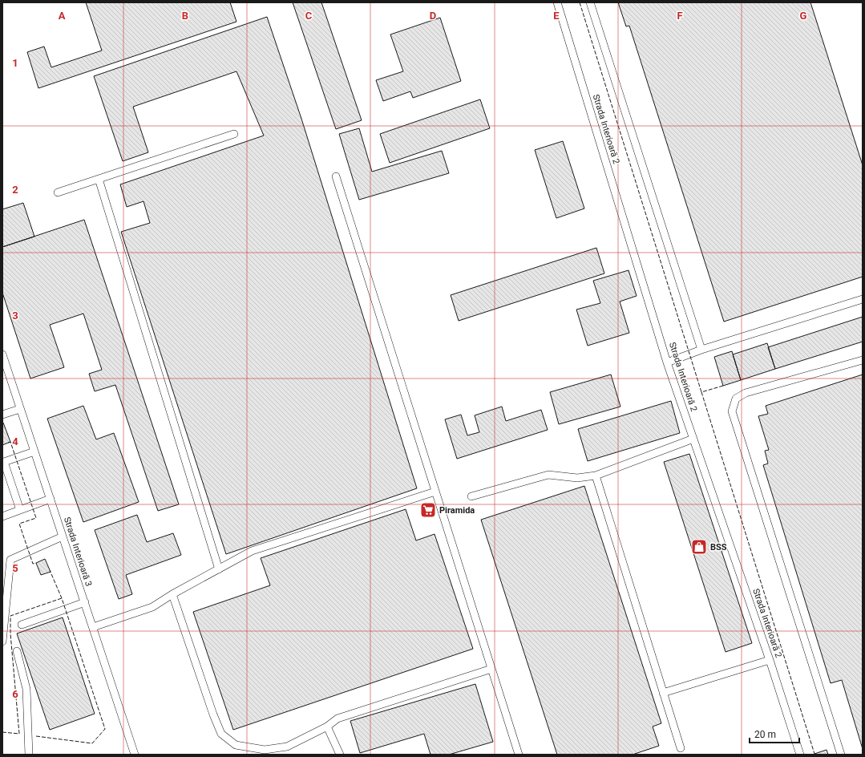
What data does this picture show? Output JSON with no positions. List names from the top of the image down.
{
  "streets": {
    "lane": ["Strada Interioară 2", "Strada Interioară 3"]
  },
  "places": {
    "supermarket": ["Piramida"],
    "shop": ["BSS"]
  },
  "scale_bar": "20 m",
  "grid": {
    "columns": [
      "A",
      "B",
      "C",
      "D",
      "E",
      "F",
      "G"
    ],
    "rows": [
      "1",
      "2",
      "3",
      "4",
      "5",
      "6"
    ]
  }
}
